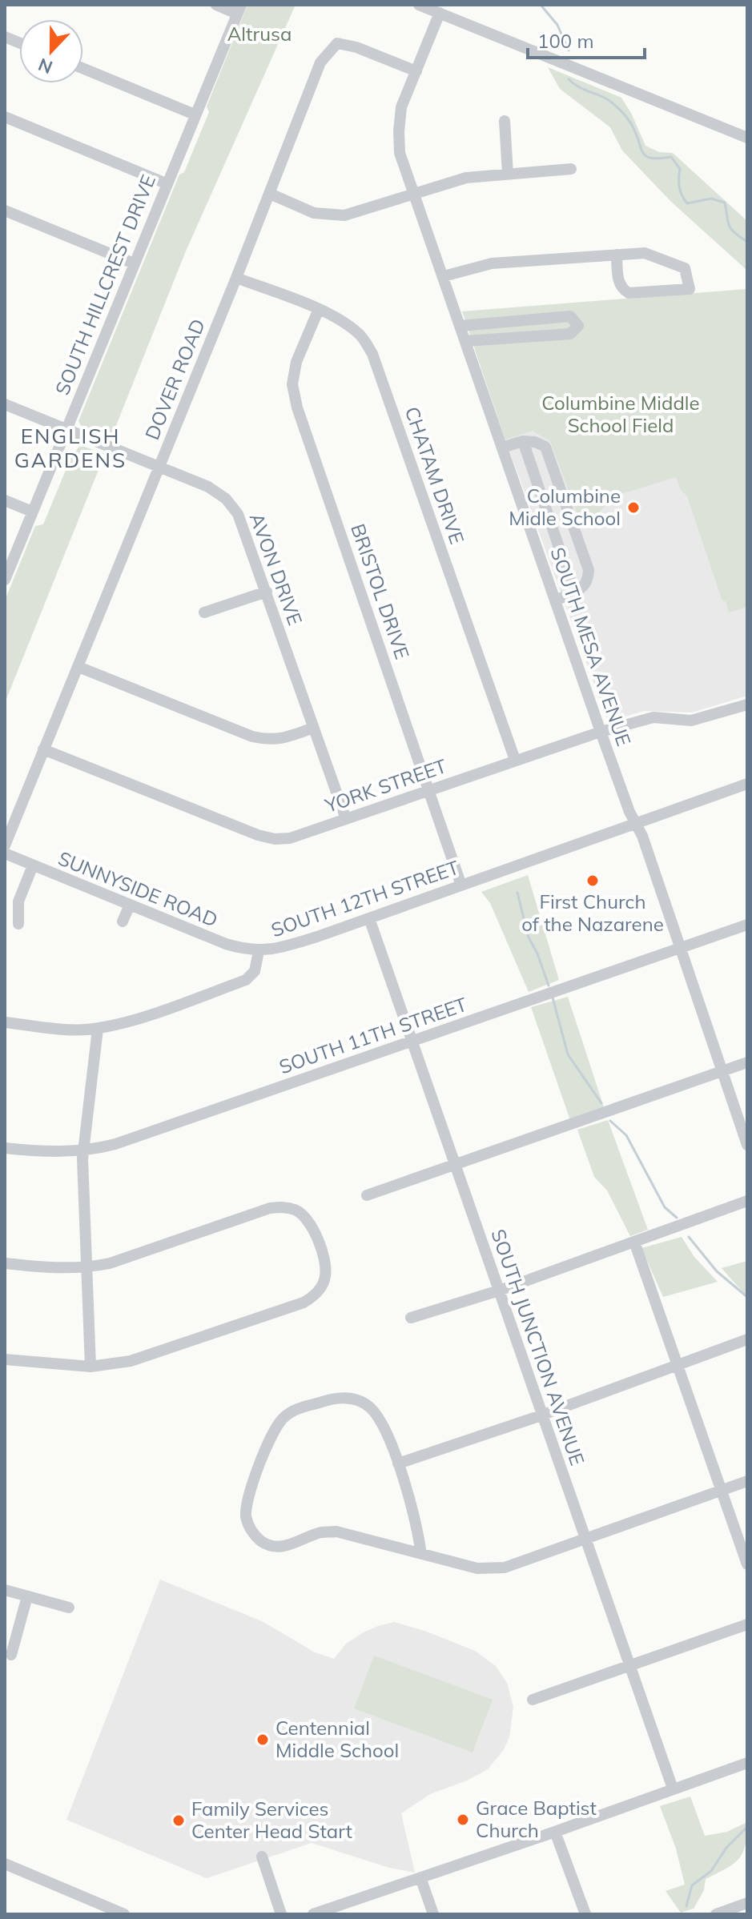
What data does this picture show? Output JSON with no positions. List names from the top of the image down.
{
  "streets": {
    "street": [
      "SOUTH HILLCREST DRIVE",
      "DOVER ROAD",
      "CHATAM DRIVE",
      "AVON DRIVE",
      "BRISTOL DRIVE",
      "SOUTH MESA AVENUE",
      "YORK STREET",
      "SUNNYSIDE ROAD",
      "SOUTH 12TH STREET",
      "SOUTH 11TH STREET",
      "SOUTH JUNCTION AVENUE"
    ]
  },
  "crossings": [
    ["SOUTH HILLCREST DRIVE", "AVON DRIVE"],
    ["DOVER ROAD", "CHATAM DRIVE"],
    ["DOVER ROAD", "AVON DRIVE"],
    ["DOVER ROAD", "SOUTH MESA AVENUE"],
    ["DOVER ROAD", "YORK STREET"],
    ["CHATAM DRIVE", "BRISTOL DRIVE"],
    ["CHATAM DRIVE", "YORK STREET"],
    ["AVON DRIVE", "YORK STREET"],
    ["BRISTOL DRIVE", "YORK STREET"],
    ["BRISTOL DRIVE", "SOUTH 12TH STREET"],
    ["SOUTH MESA AVENUE", "YORK STREET"],
    ["SOUTH MESA AVENUE", "SOUTH 12TH STREET"],
    ["SOUTH MESA AVENUE", "SOUTH 11TH STREET"],
    ["SUNNYSIDE ROAD", "SOUTH 12TH STREET"],
    ["SOUTH 12TH STREET", "SOUTH JUNCTION AVENUE"],
    ["SOUTH 11TH STREET", "SOUTH JUNCTION AVENUE"]
  ],
  "districts": ["ENGLISH GARDENS"],
  "parks": ["Altrusa", "Columbine Middle School Field"],
  "places": [
    "Columbine Midle School",
    "First Church of the Nazarene",
    "Centennial Middle School",
    "Grace Baptist Church",
    "Family Services Center Head Start"
  ],
  "scale_bar": "100 m",
  "north": "bottom"
}
